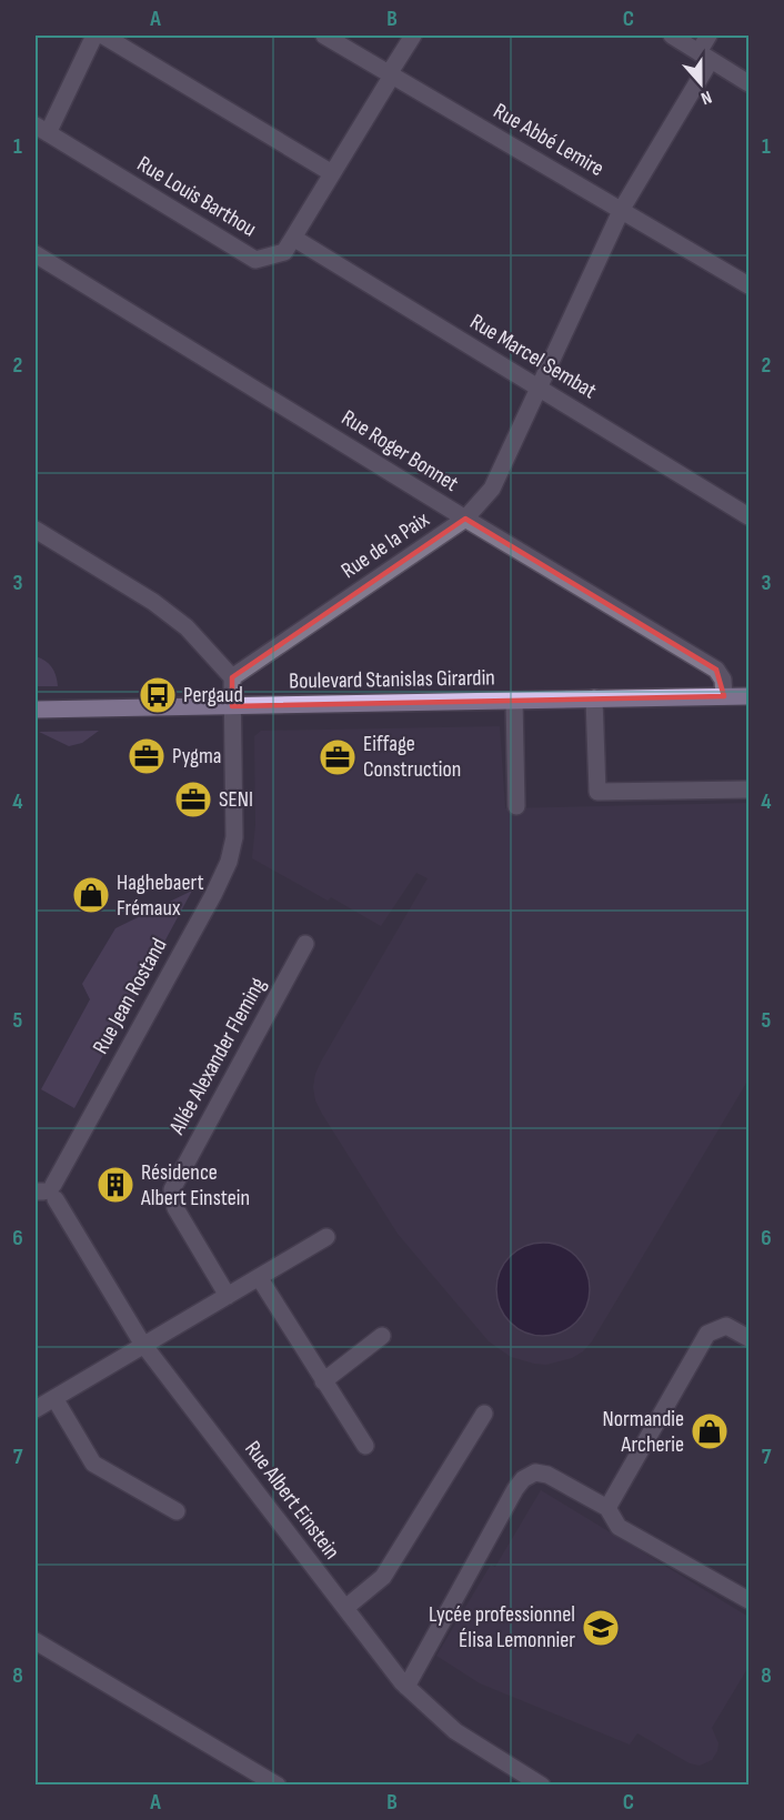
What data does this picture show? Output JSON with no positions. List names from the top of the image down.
{
  "streets": {
    "main road": ["Boulevard Stanislas Girardin"],
    "street": [
      "Rue Abbé Lemire",
      "Rue Louis Barthou",
      "Rue Marcel Sembat",
      "Rue Roger Bonnet",
      "Rue de la Paix",
      "Rue Jean Rostand",
      "Allée Alexander Fleming",
      "Rue Albert Einstein"
    ]
  },
  "crossings": [
    ["Rue Abbé Lemire", "Rue Louis Barthou"],
    ["Rue Abbé Lemire", "Rue de la Paix"],
    ["Rue Louis Barthou", "Rue Marcel Sembat"],
    ["Rue Marcel Sembat", "Rue de la Paix"],
    ["Rue Roger Bonnet", "Rue de la Paix"],
    ["Rue Roger Bonnet", "Boulevard Stanislas Girardin"],
    ["Boulevard Stanislas Girardin", "Rue Jean Rostand"],
    ["Rue Jean Rostand", "Rue Albert Einstein"]
  ],
  "places": {
    "bus stop": ["Pergaud"],
    "office": ["Pygma", "Eiffage Construction", "SENI"],
    "shop": ["Haghebaert Frémaux", "Normandie Archerie"],
    "building": ["Résidence Albert Einstein"],
    "school or university": ["Lycée professionnel Élisa Lemonnier"]
  },
  "north": "bottom",
  "grid": {
    "columns": ["A", "B", "C"],
    "rows": [
      "1",
      "2",
      "3",
      "4",
      "5",
      "6",
      "7",
      "8"
    ]
  }
}
